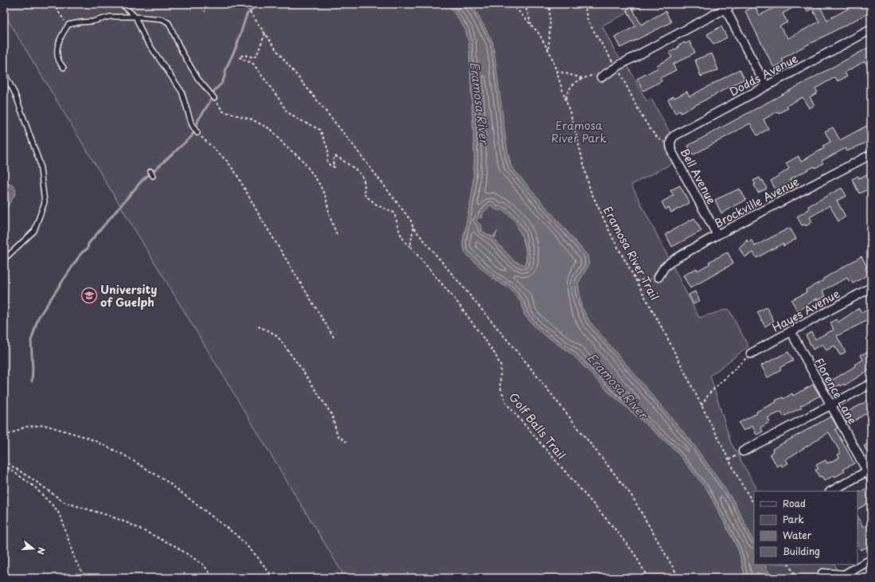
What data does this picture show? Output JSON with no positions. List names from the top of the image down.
{
  "streets": {
    "street": [
      "Dodds Avenue",
      "Bell Avenue",
      "Brockville Avenue",
      "Hayes Avenue",
      "Florence Lane"
    ],
    "path": ["Eramosa River Trail", "Golf Balls Trail"]
  },
  "crossings": [
    ["Dodds Avenue", "Bell Avenue"],
    ["Bell Avenue", "Brockville Avenue"],
    ["Hayes Avenue", "Florence Lane"]
  ],
  "water": ["Eramosa River"],
  "parks": ["Eramosa River Park"],
  "places": {
    "school or university": ["University of Guelph"]
  },
  "legend": [
    "Road",
    "Park",
    "Water",
    "Building"
  ],
  "north": "right"
}
